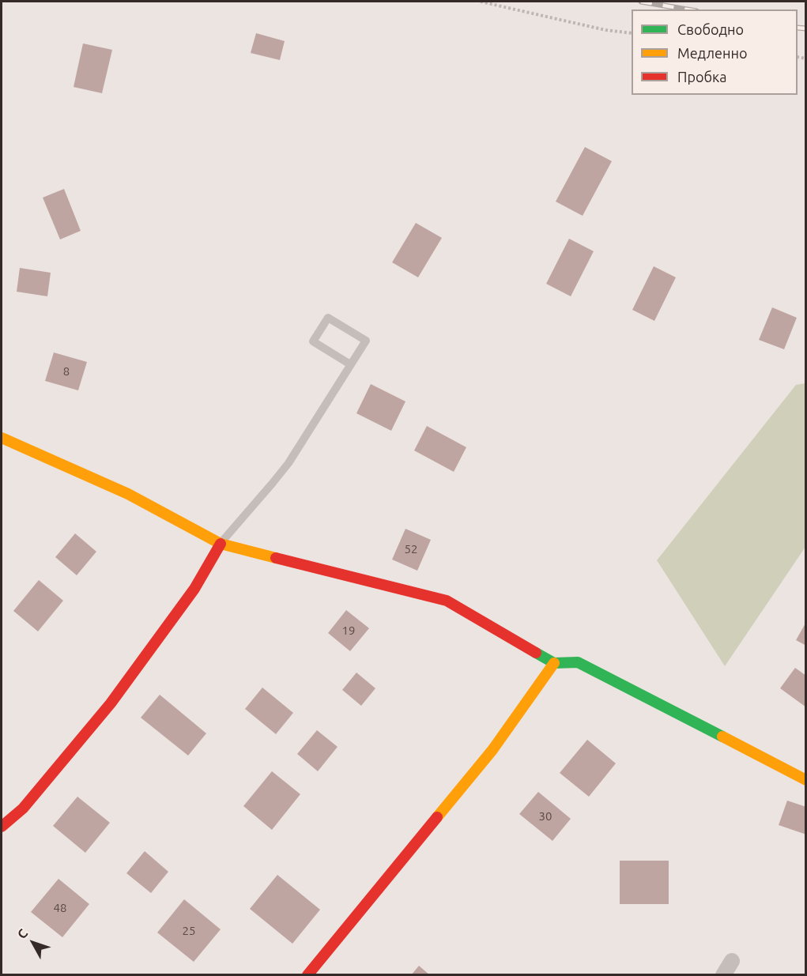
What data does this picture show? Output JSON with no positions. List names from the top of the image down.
{
  "house_numbers": [
    "8",
    "52",
    "19",
    "30",
    "48",
    "25"
  ],
  "legend": ["Свободно", "Медленно", "Пробка"],
  "north": "top left"
}
